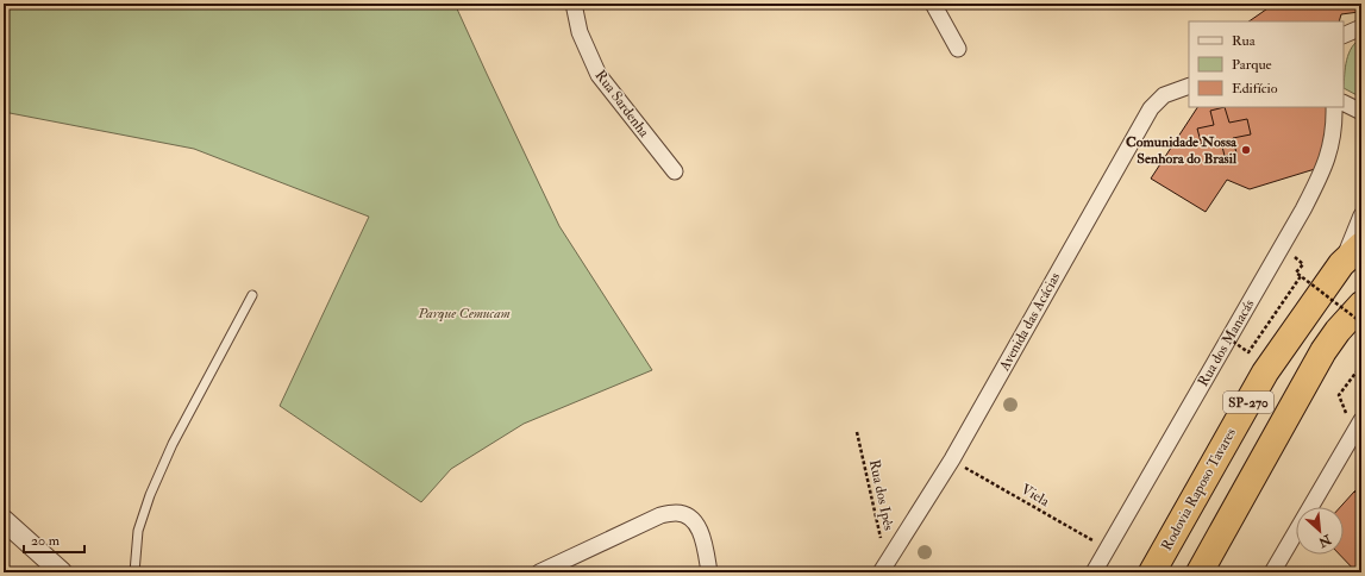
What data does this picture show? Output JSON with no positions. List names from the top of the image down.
{
  "streets": {
    "highway": ["SP-270", "Rodovia Raposo Tavares"],
    "street": ["Rua Sardenha", "Avenida das Acácias", "Rua dos Manacás"],
    "path": ["Rua dos Ipês", "Viela"]
  },
  "crossings": [
    ["Avenida das Acácias", "Rua dos Ipês"],
    ["Avenida das Acácias", "Viela"],
    ["Rua dos Manacás", "Viela"]
  ],
  "parks": ["Parque Cemucam"],
  "places": ["Comunidade Nossa Senhora do Brasil"],
  "legend": ["Rua", "Parque", "Edifício"],
  "scale_bar": "20 m",
  "north": "bottom right"
}
